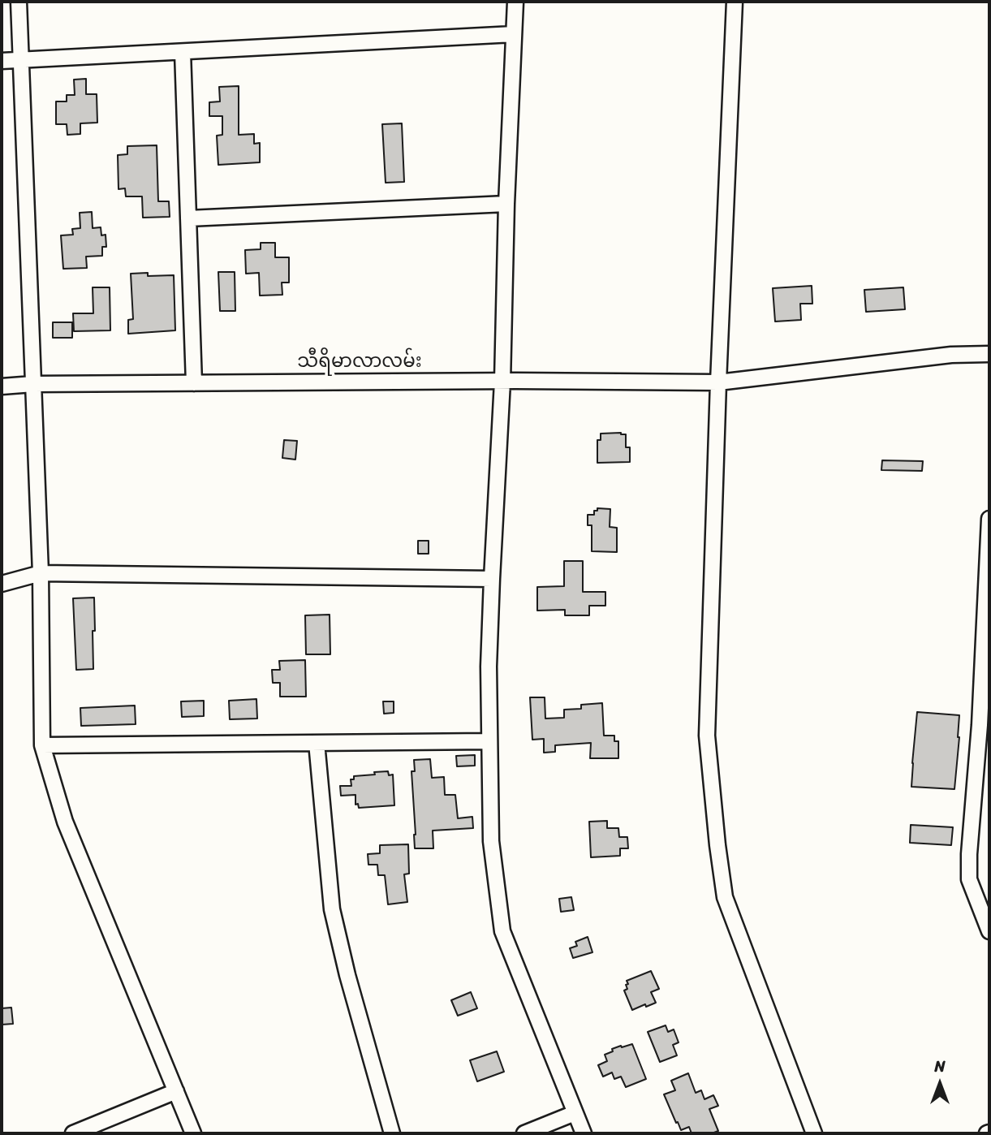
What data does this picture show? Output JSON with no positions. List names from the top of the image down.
{
  "streets": {
    "street": ["သီရိမာလာလမ်း"]
  },
  "north": "top"
}
